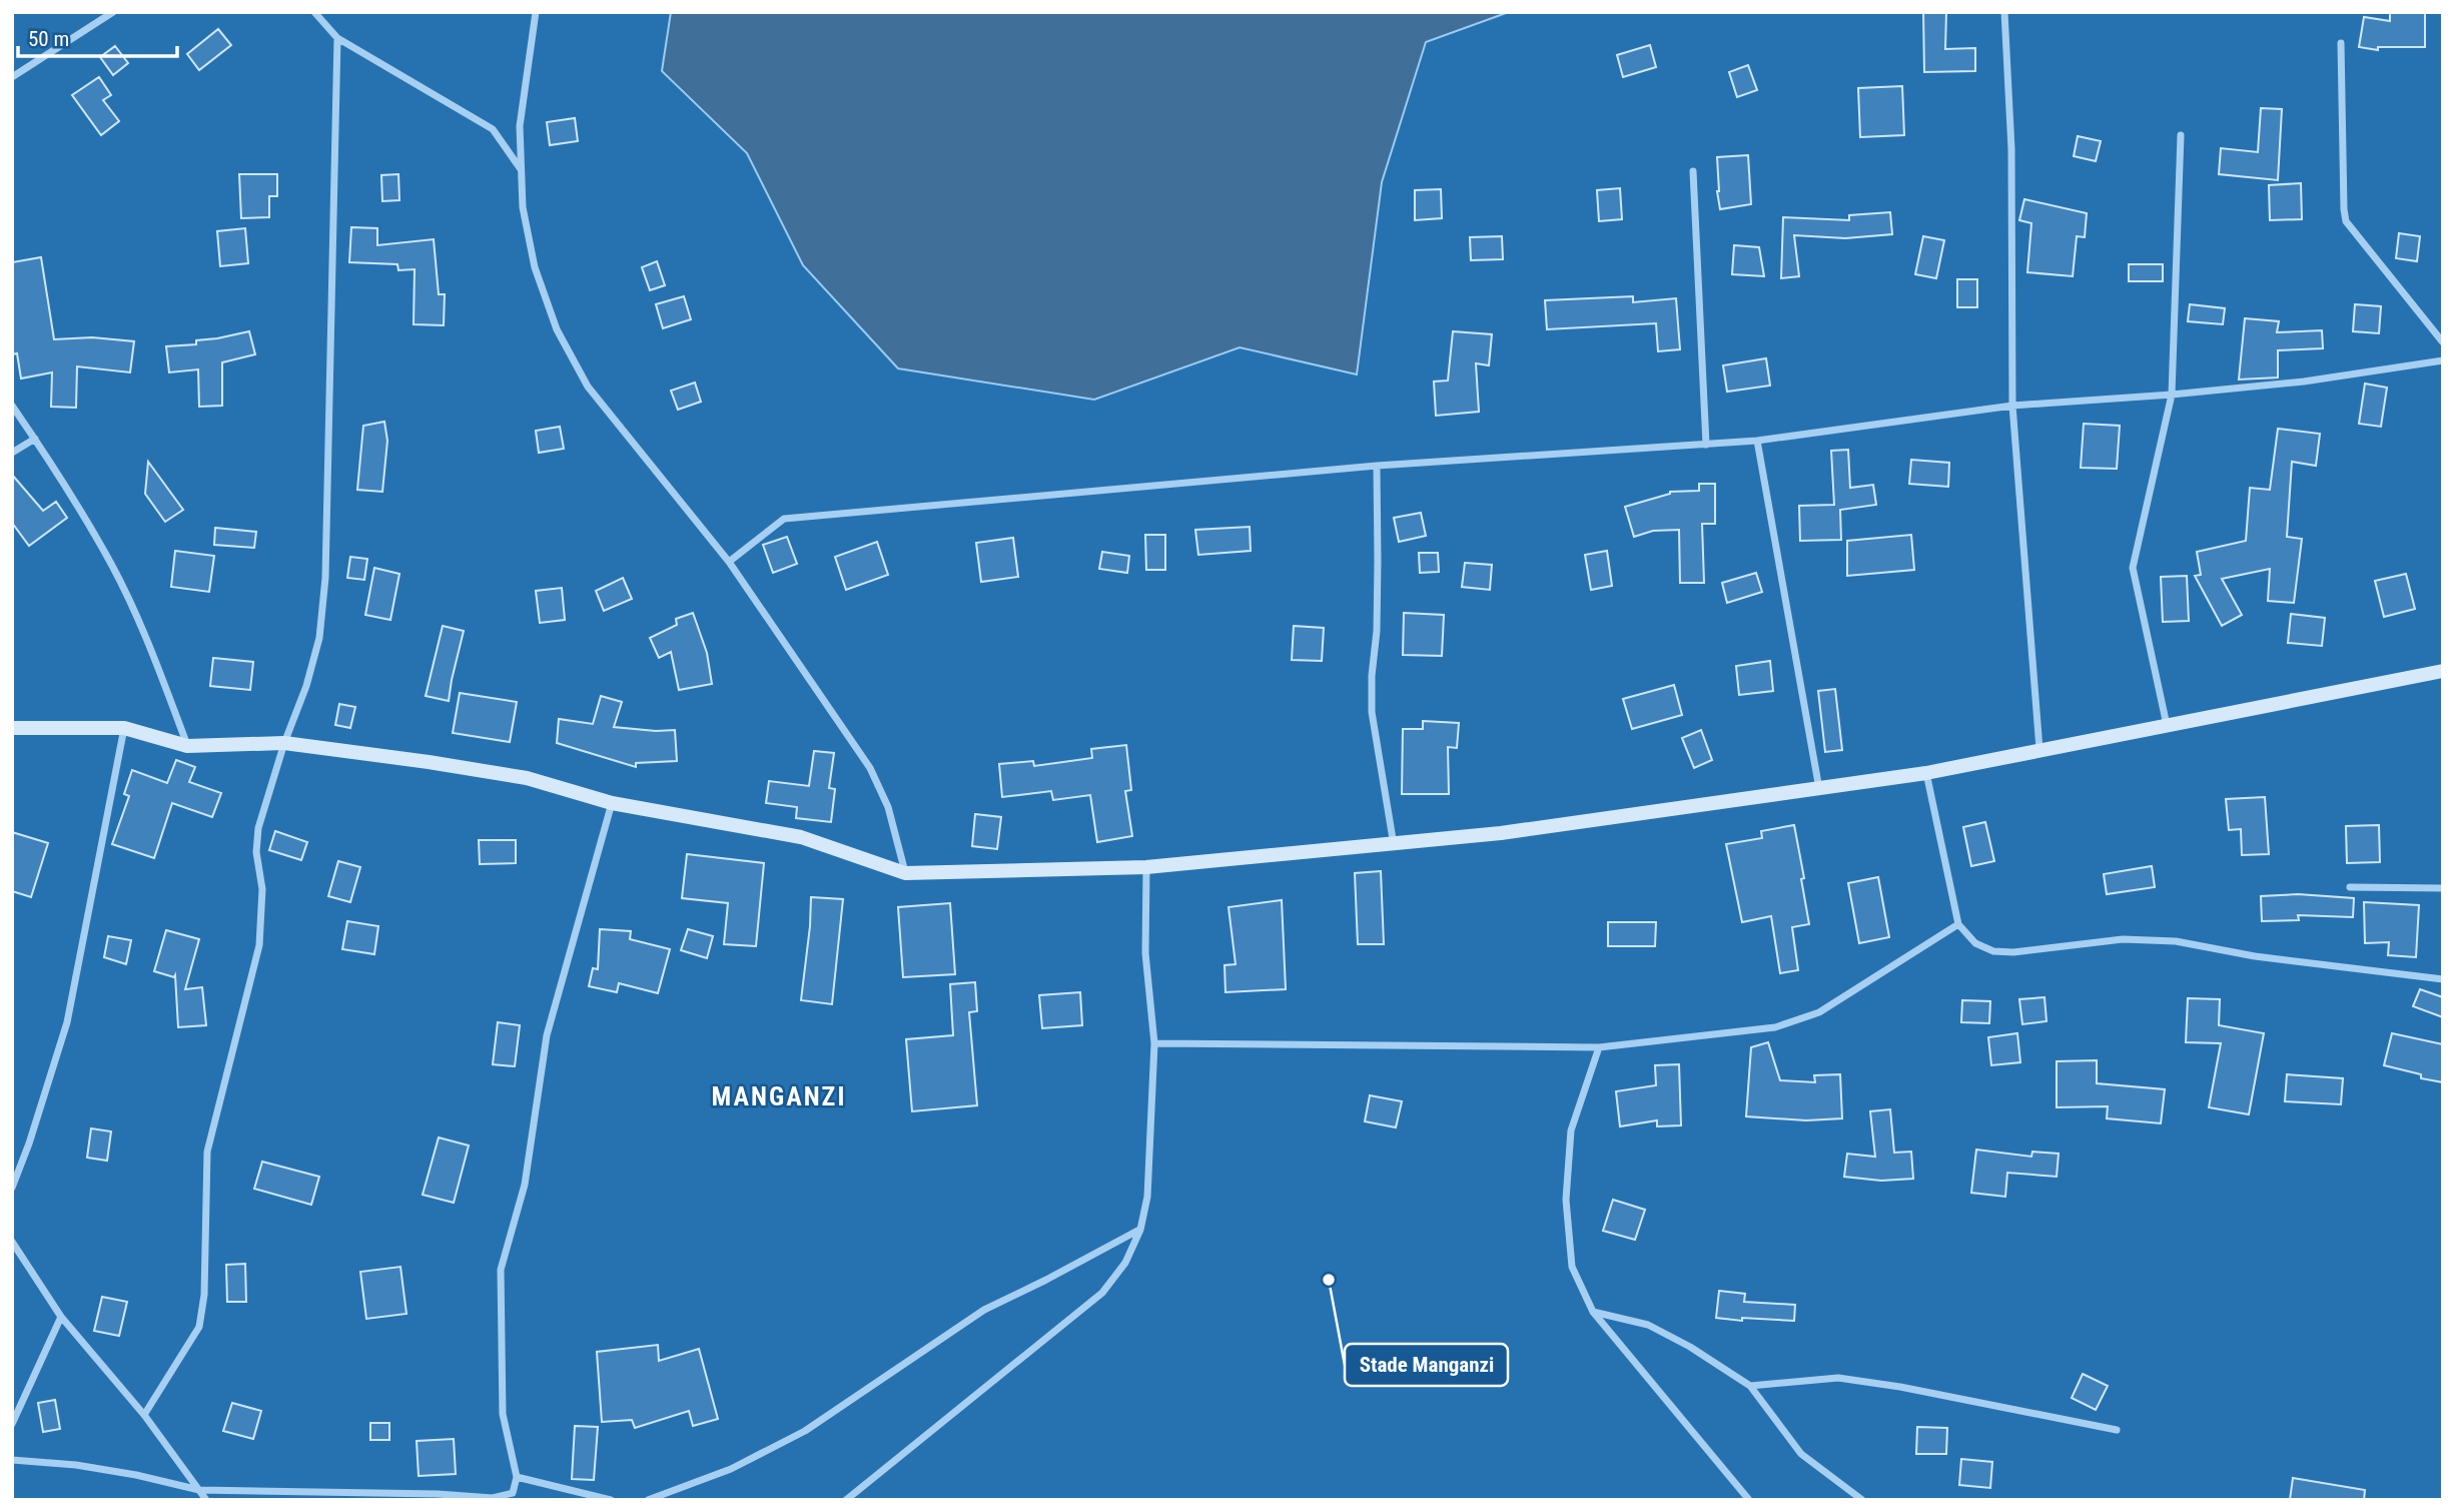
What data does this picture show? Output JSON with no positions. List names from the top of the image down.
{
  "districts": ["MANGANZI"],
  "places": ["Stade Manganzi"],
  "scale_bar": "50 m"
}
